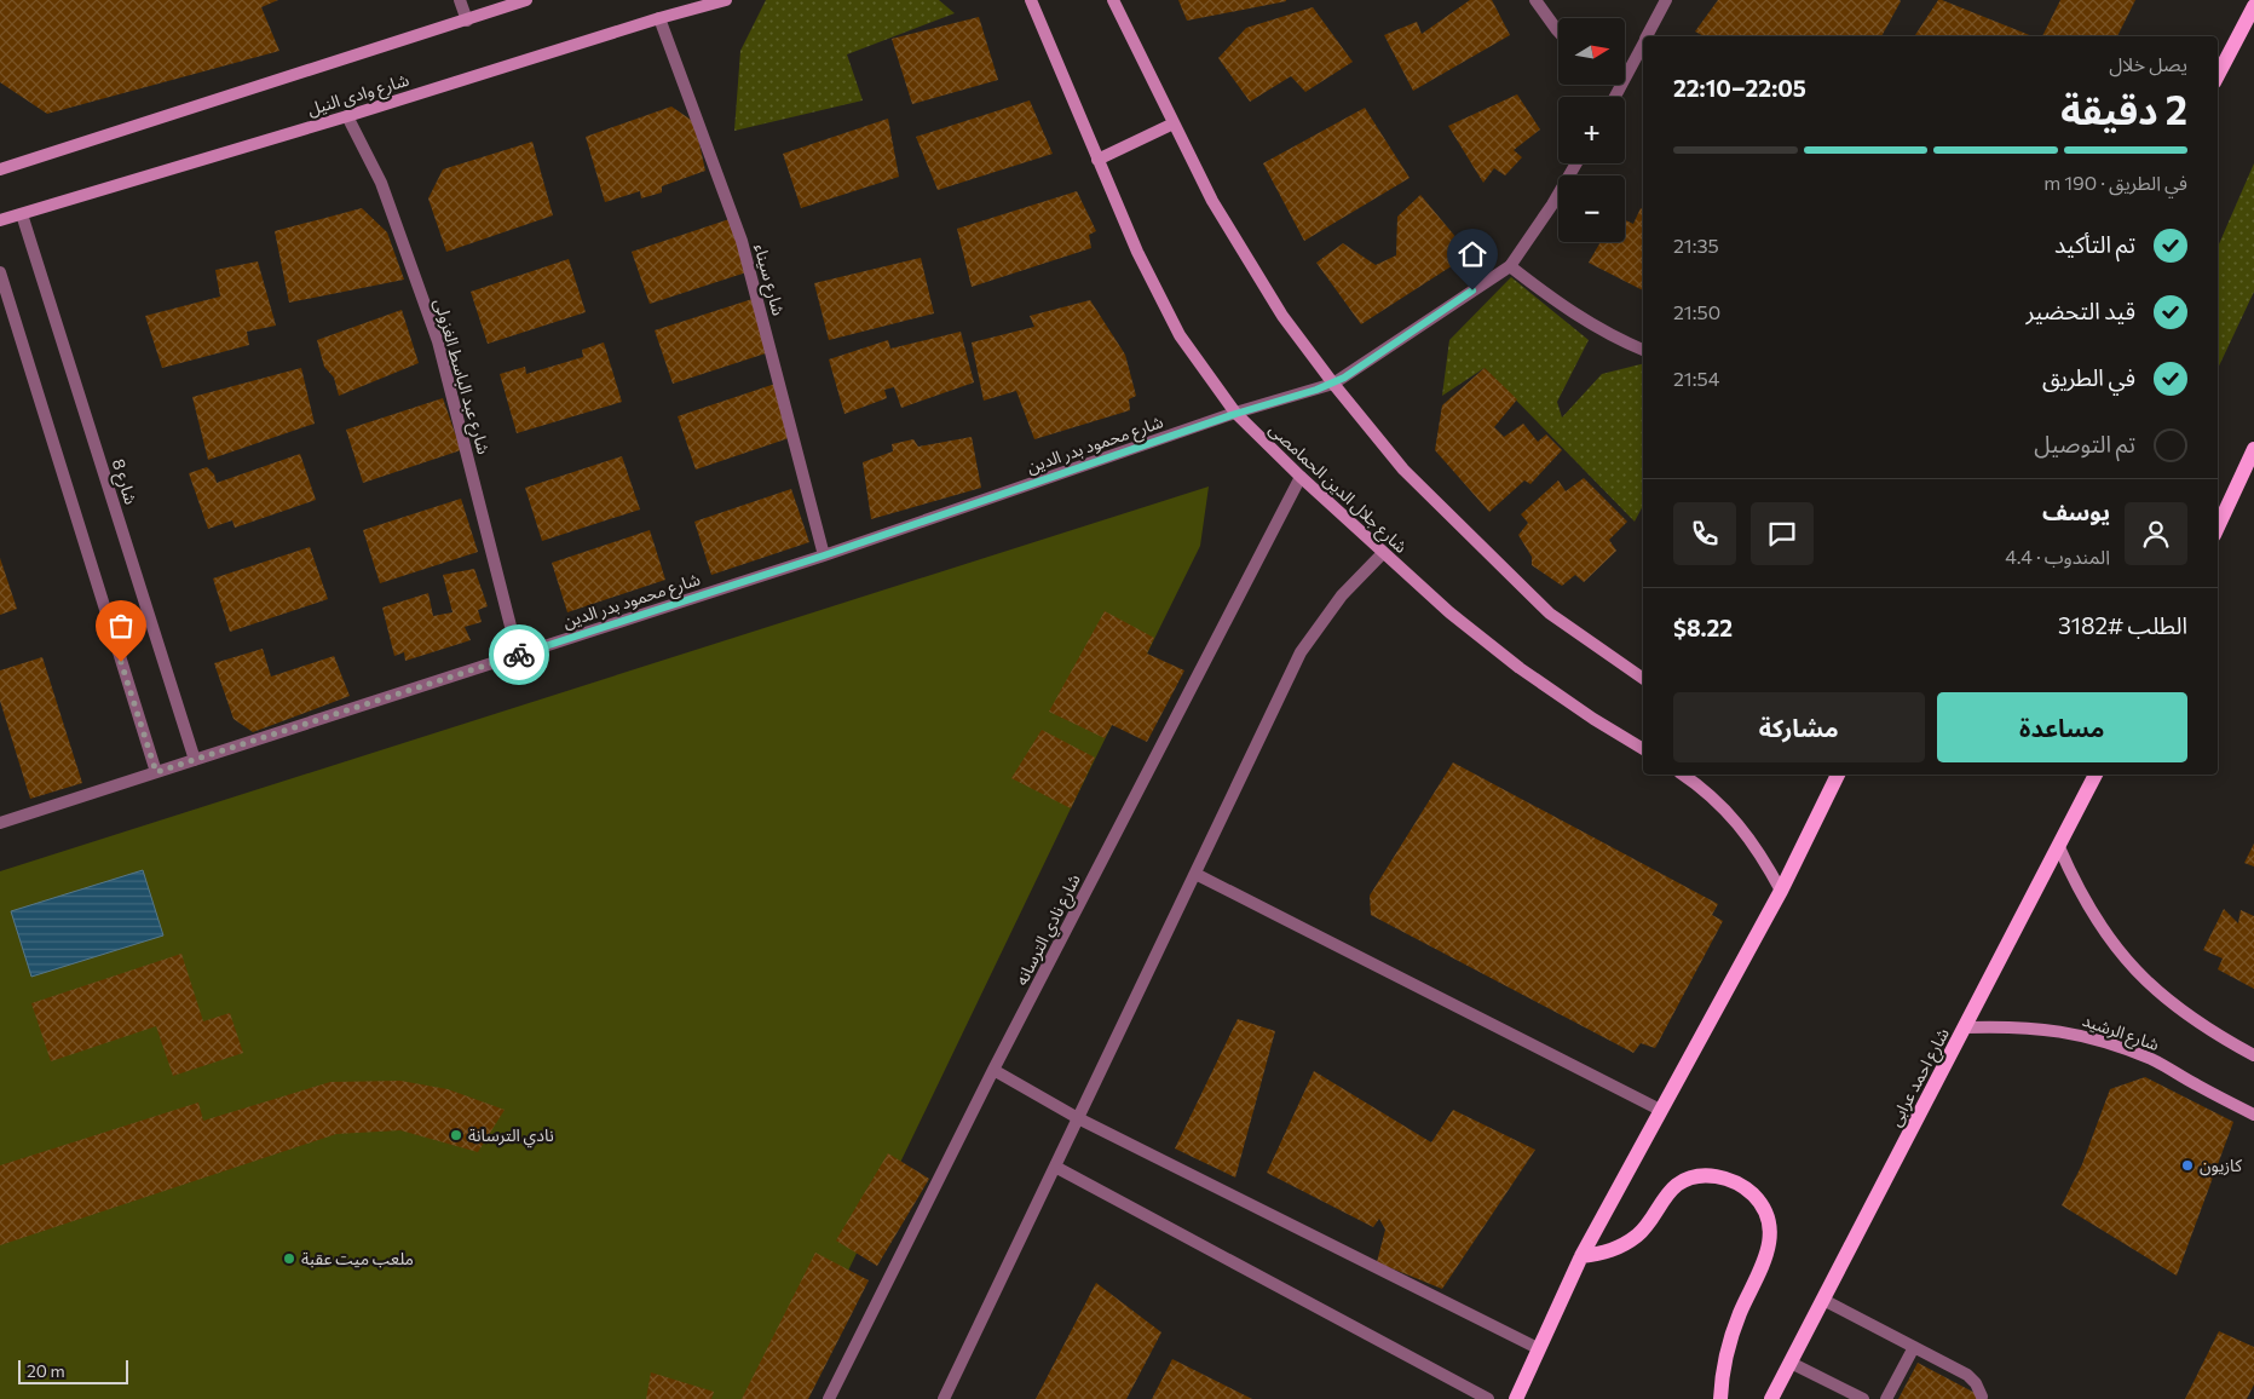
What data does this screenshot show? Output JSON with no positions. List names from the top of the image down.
{
  "streets": {
    "main road": [
      "شارع وادى النيل",
      "شارع جلال الدين الحمامصى",
      "شارع الرشيد",
      "شارع احمد عرابى"
    ],
    "street": [
      "شارع سيناء",
      "شارع عبد الباسط الغزولى",
      "شارع محمود بدر الدين",
      "شارع 8",
      "شارع نادي الترسانه"
    ]
  },
  "crossings": [
    ["شارع وادى النيل", "شارع سيناء"],
    ["شارع وادى النيل", "شارع عبد الباسط الغزولى"],
    ["شارع وادى النيل", "شارع 8"],
    ["شارع سيناء", "شارع محمود بدر الدين"],
    ["شارع عبد الباسط الغزولى", "شارع محمود بدر الدين"],
    ["شارع محمود بدر الدين", "شارع 8"],
    ["شارع محمود بدر الدين", "شارع جلال الدين الحمامصى"],
    ["شارع جلال الدين الحمامصى", "شارع نادي الترسانه"],
    ["شارع الرشيد", "شارع احمد عرابى"]
  ],
  "places": ["نادي الترسانة", "كازيون", "ملعب ميت عقبة"],
  "scale_bar": "20 m",
  "north": "right",
  "page": {
    "map_buttons": ["+", "−"],
    "heading": ["2 دقيقة", "يصل خلال", "22:05–22:10"],
    "panel": [
      "يوسف",
      "المندوب · 4.4",
      "الطلب #3182",
      "$8.22"
    ],
    "bar": "في الطريق · 190 m",
    "list": [
      ["تم التأكيد", "21:35"],
      ["قيد التحضير", "21:50"],
      ["في الطريق", "21:54"],
      "تم التوصيل"
    ],
    "buttons": ["مساعدة", "مشاركة"],
    "scale": "20 m"
  }
}
